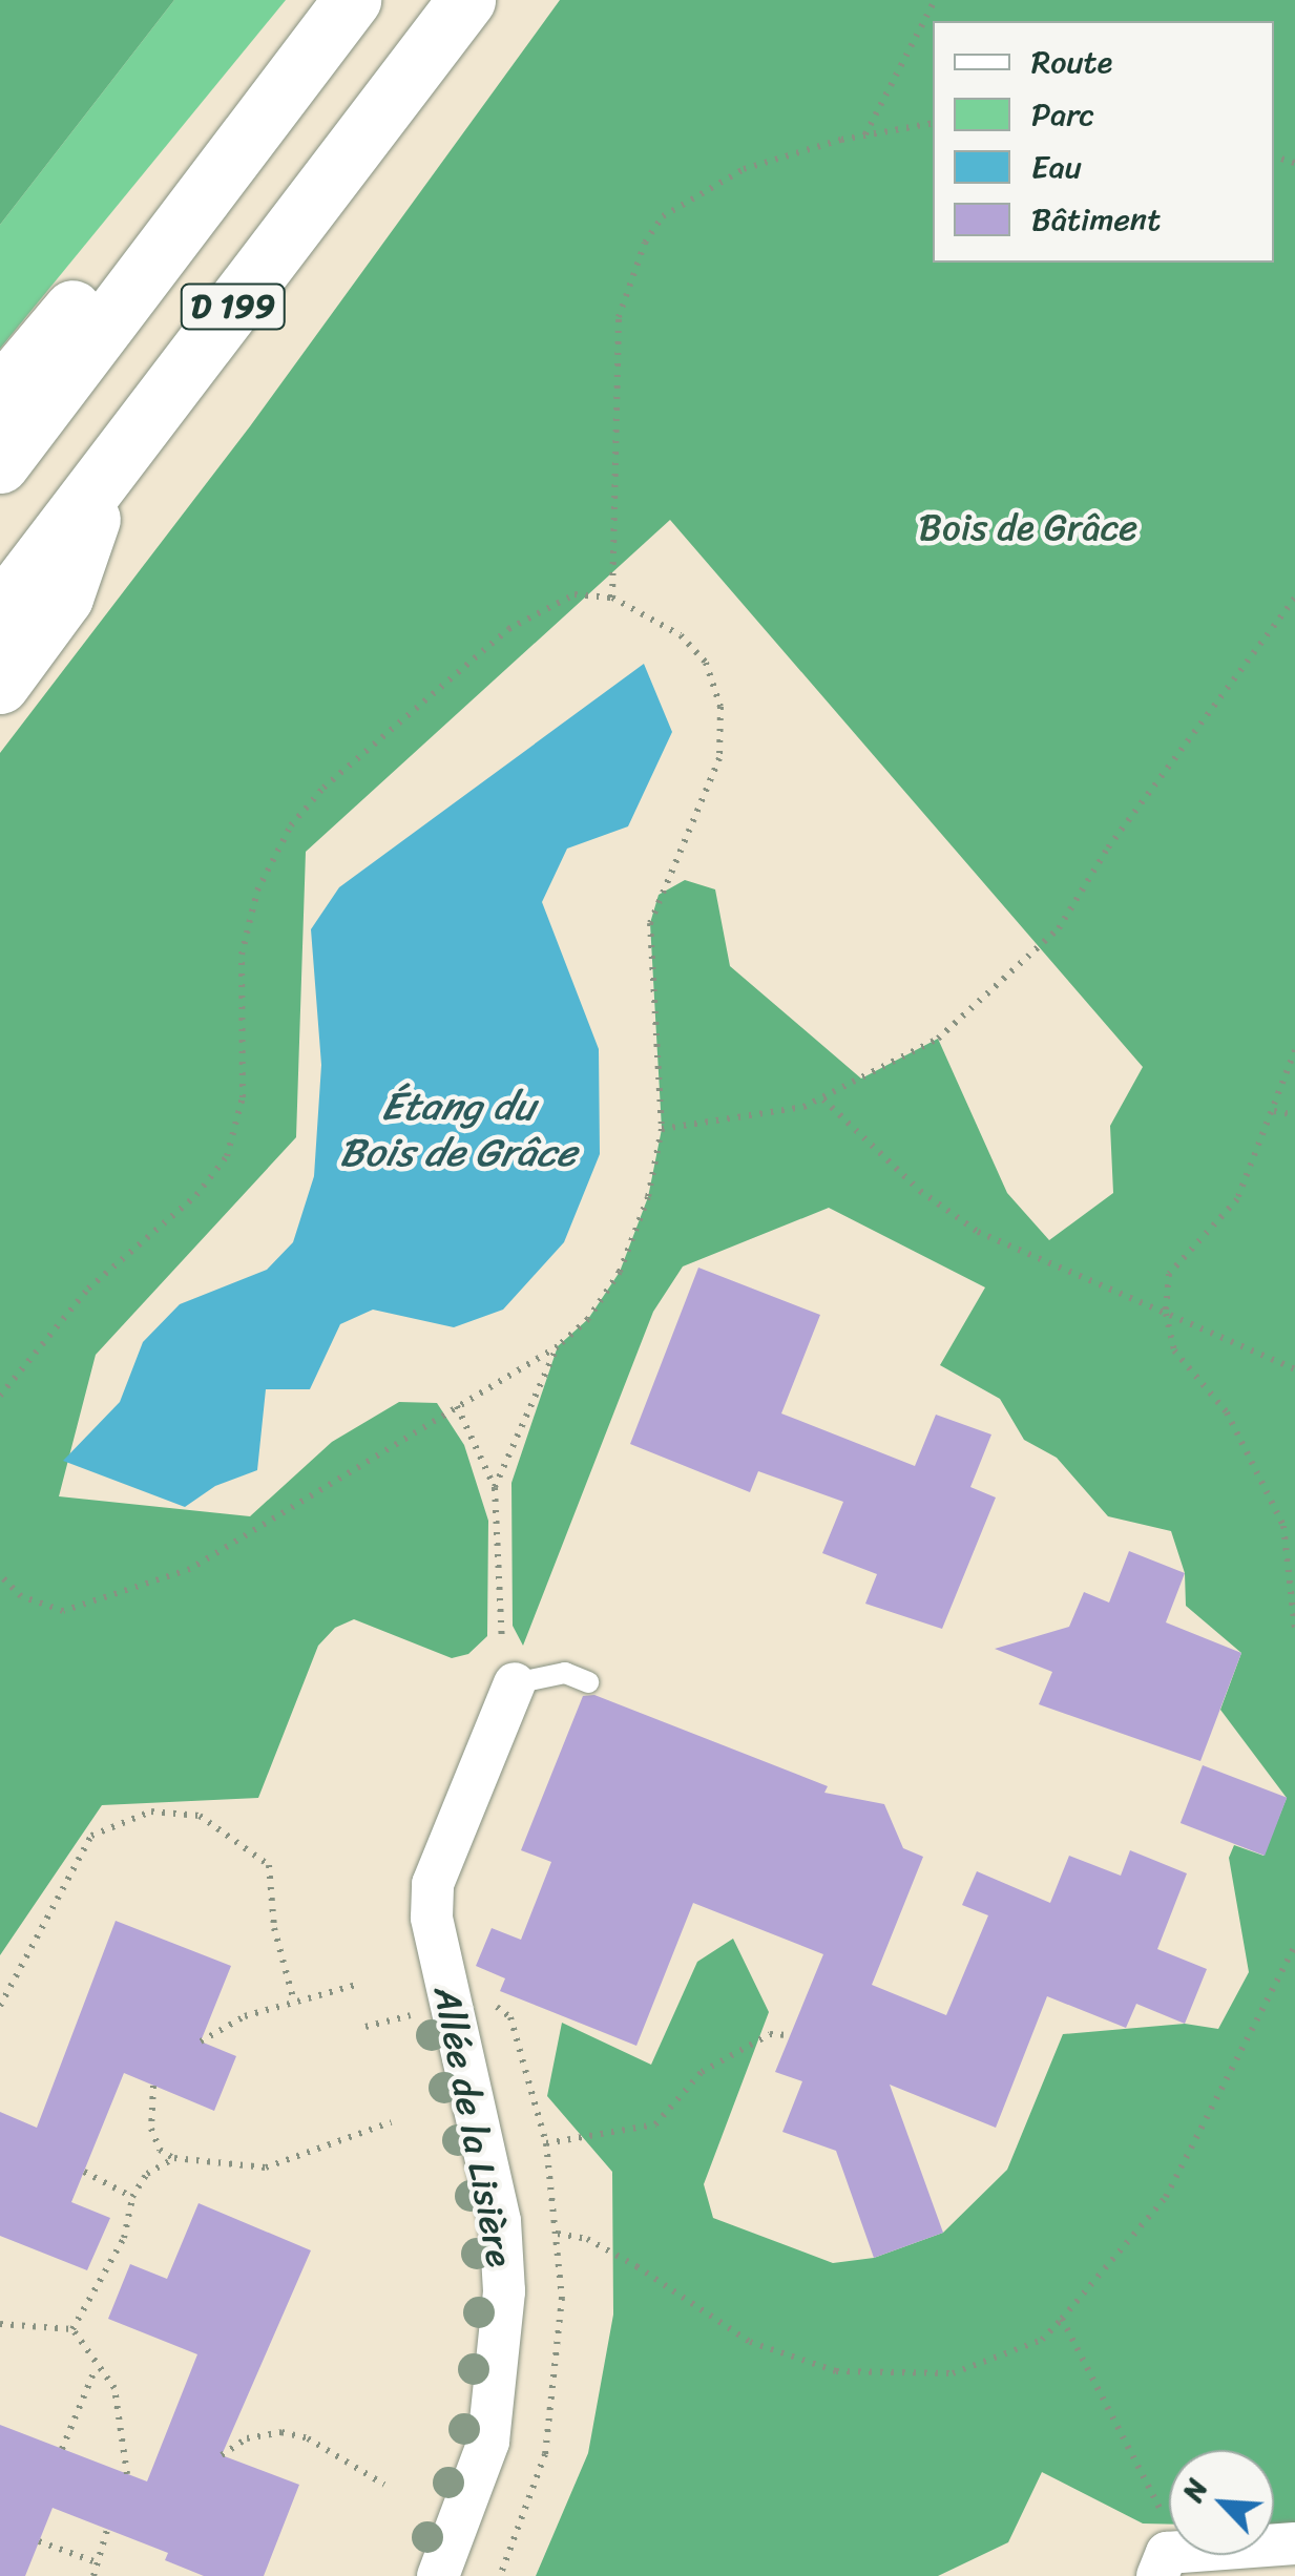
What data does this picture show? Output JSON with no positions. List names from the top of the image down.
{
  "streets": {
    "highway": ["D 199"],
    "street": ["Allée de la Lisière"]
  },
  "water": ["Étang du Bois de Grâce"],
  "parks": ["Bois de Grâce"],
  "legend": [
    "Route",
    "Parc",
    "Eau",
    "Bâtiment"
  ],
  "north": "top left"
}
